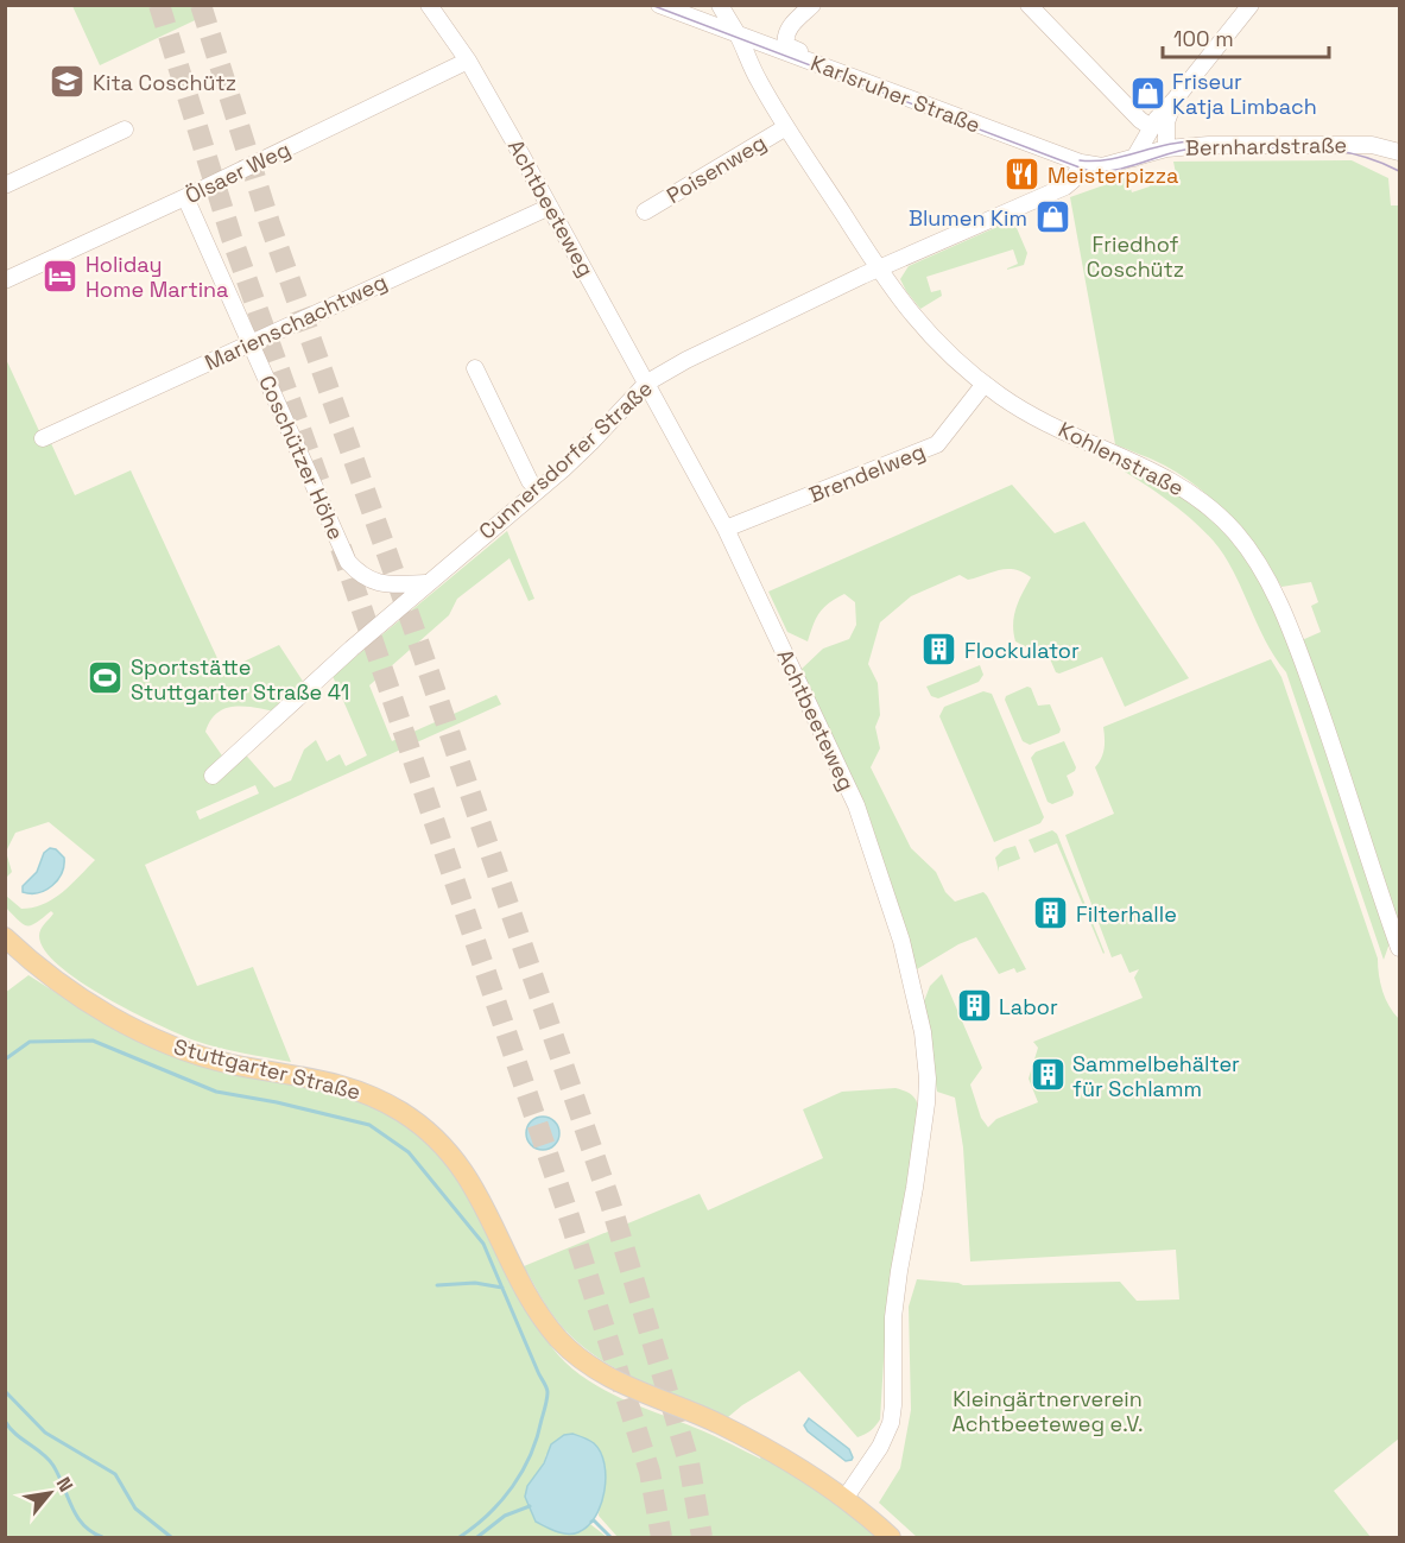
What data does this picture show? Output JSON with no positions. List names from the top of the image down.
{
  "streets": {
    "main road": ["Stuttgarter Straße"],
    "street": [
      "Karlsruher Straße",
      "Bernhardstraße",
      "Poisenweg",
      "Ölsaer Weg",
      "Achtbeeteweg",
      "Marienschachtweg",
      "Coschützer Höhe",
      "Kohlenstraße",
      "Cunnersdorfer Straße",
      "Brendelweg"
    ]
  },
  "crossings": [
    ["Karlsruher Straße", "Bernhardstraße"],
    ["Karlsruher Straße", "Kohlenstraße"],
    ["Karlsruher Straße", "Cunnersdorfer Straße"],
    ["Poisenweg", "Kohlenstraße"],
    ["Ölsaer Weg", "Achtbeeteweg"],
    ["Ölsaer Weg", "Coschützer Höhe"],
    ["Achtbeeteweg", "Marienschachtweg"],
    ["Achtbeeteweg", "Cunnersdorfer Straße"],
    ["Achtbeeteweg", "Brendelweg"],
    ["Achtbeeteweg", "Stuttgarter Straße"],
    ["Marienschachtweg", "Coschützer Höhe"],
    ["Coschützer Höhe", "Cunnersdorfer Straße"],
    ["Kohlenstraße", "Cunnersdorfer Straße"],
    ["Kohlenstraße", "Brendelweg"]
  ],
  "parks": ["Friedhof Coschütz", "Kleingärtnerverein Achtbeeteweg e.V."],
  "places": {
    "school or university": ["Kita Coschütz"],
    "shop": ["Friseur Katja Limbach", "Blumen Kim"],
    "restaurant": ["Meisterpizza"],
    "hotel": ["Holiday Home Martina"],
    "building": [
      "Flockulator",
      "Filterhalle",
      "Labor",
      "Sammelbehälter für Schlamm"
    ],
    "sports": ["Sportstätte Stuttgarter Straße 41"]
  },
  "scale_bar": "100 m",
  "north": "top right"
}
